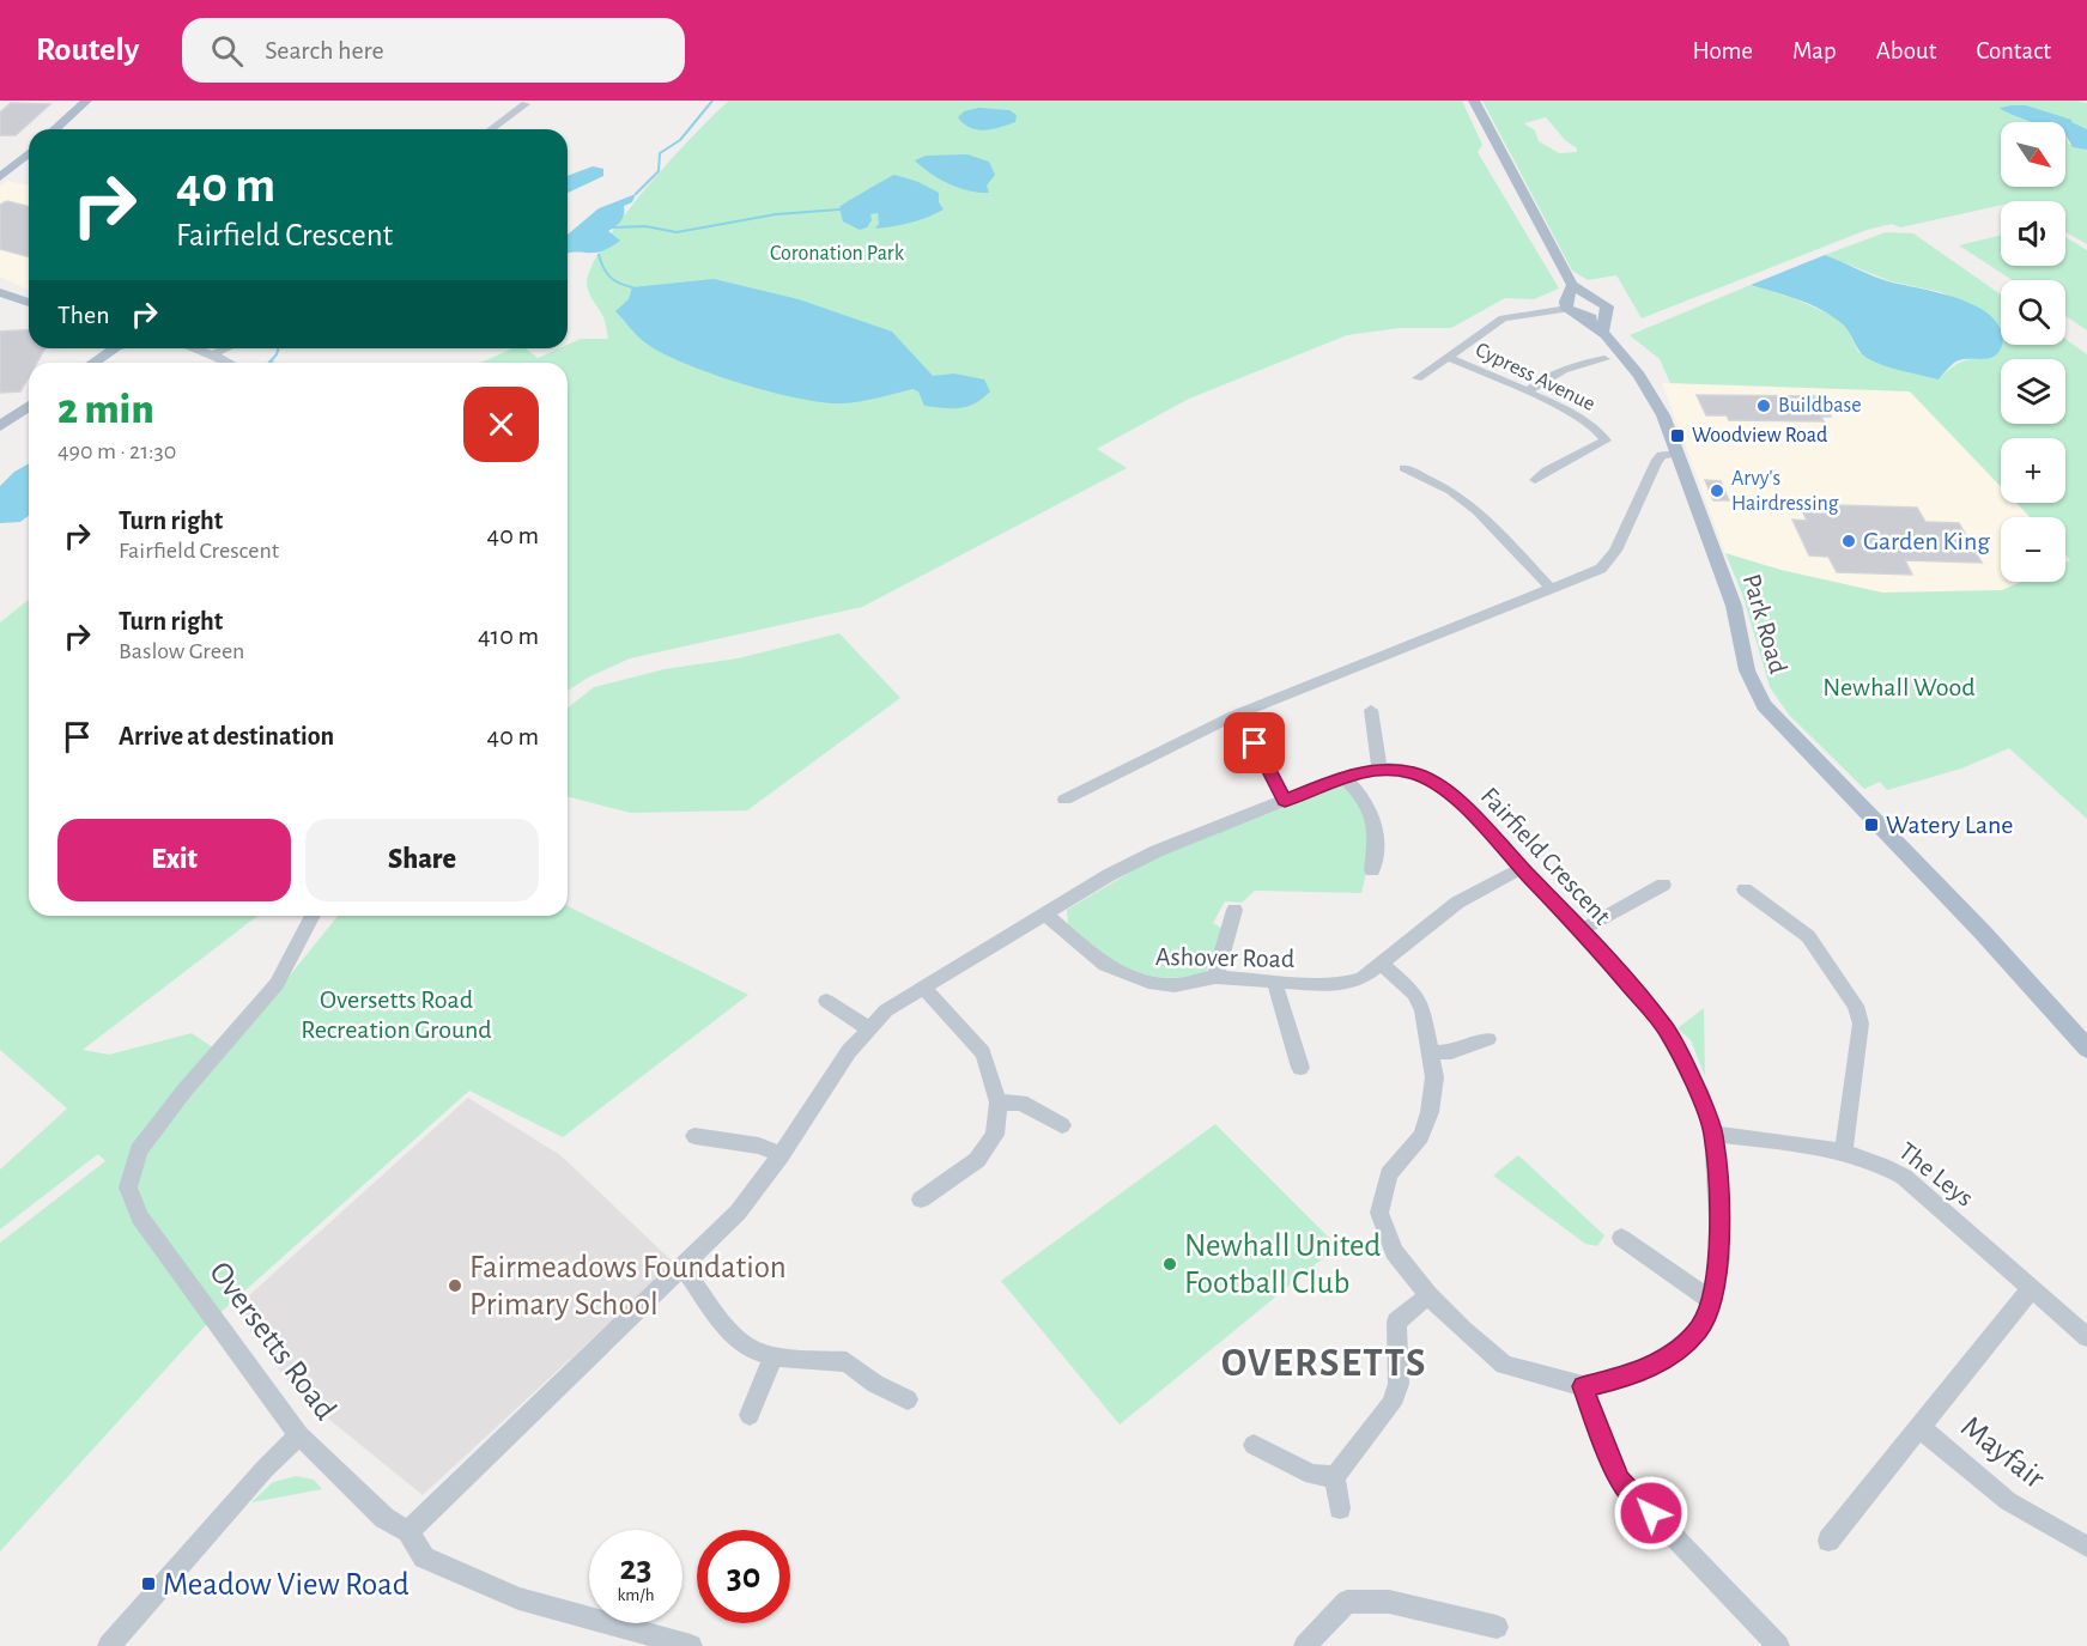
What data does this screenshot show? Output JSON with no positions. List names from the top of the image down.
{
  "streets": {
    "main road": ["Park Road"],
    "street": [
      "Cypress Avenue",
      "Fairfield Crescent",
      "Ashover Road",
      "The Leys",
      "Oversetts Road",
      "Mayfair"
    ]
  },
  "crossings": [
    ["Fairfield Crescent", "Ashover Road"],
    ["Fairfield Crescent", "The Leys"],
    ["Fairfield Crescent", "Oversetts Road"],
    ["The Leys", "Mayfair"]
  ],
  "districts": ["OVERSETTS"],
  "parks": ["Coronation Park", "Newhall Wood", "Oversetts Road Recreation Ground"],
  "places": {
    "other": [
      "Buildbase",
      "Arvy's Hairdressing",
      "Garden King",
      "Newhall United Football Club",
      "Fairmeadows Foundation Primary School"
    ],
    "transit": ["Woodview Road", "Watery Lane", "Meadow View Road"]
  },
  "north": "bottom right",
  "page": {
    "header": "Routely",
    "search": "Search here",
    "nav": [
      "Home",
      "Map",
      "About",
      "Contact"
    ],
    "map_buttons": ["+", "−"],
    "turn": ["40 m", "Fairfield Crescent"],
    "then": "Then",
    "heading": ["2 min", "490 m · 21:30"],
    "list": [
      {
        "name": "Turn right",
        "note": "Fairfield Crescent",
        "value": "40 m"
      },
      {
        "name": "Turn right",
        "note": "Baslow Green",
        "value": "410 m"
      },
      {
        "name": "Arrive at destination",
        "value": "40 m"
      }
    ],
    "buttons": ["Exit", "Share"],
    "speed": "23 km/h",
    "limit": "30"
  }
}
